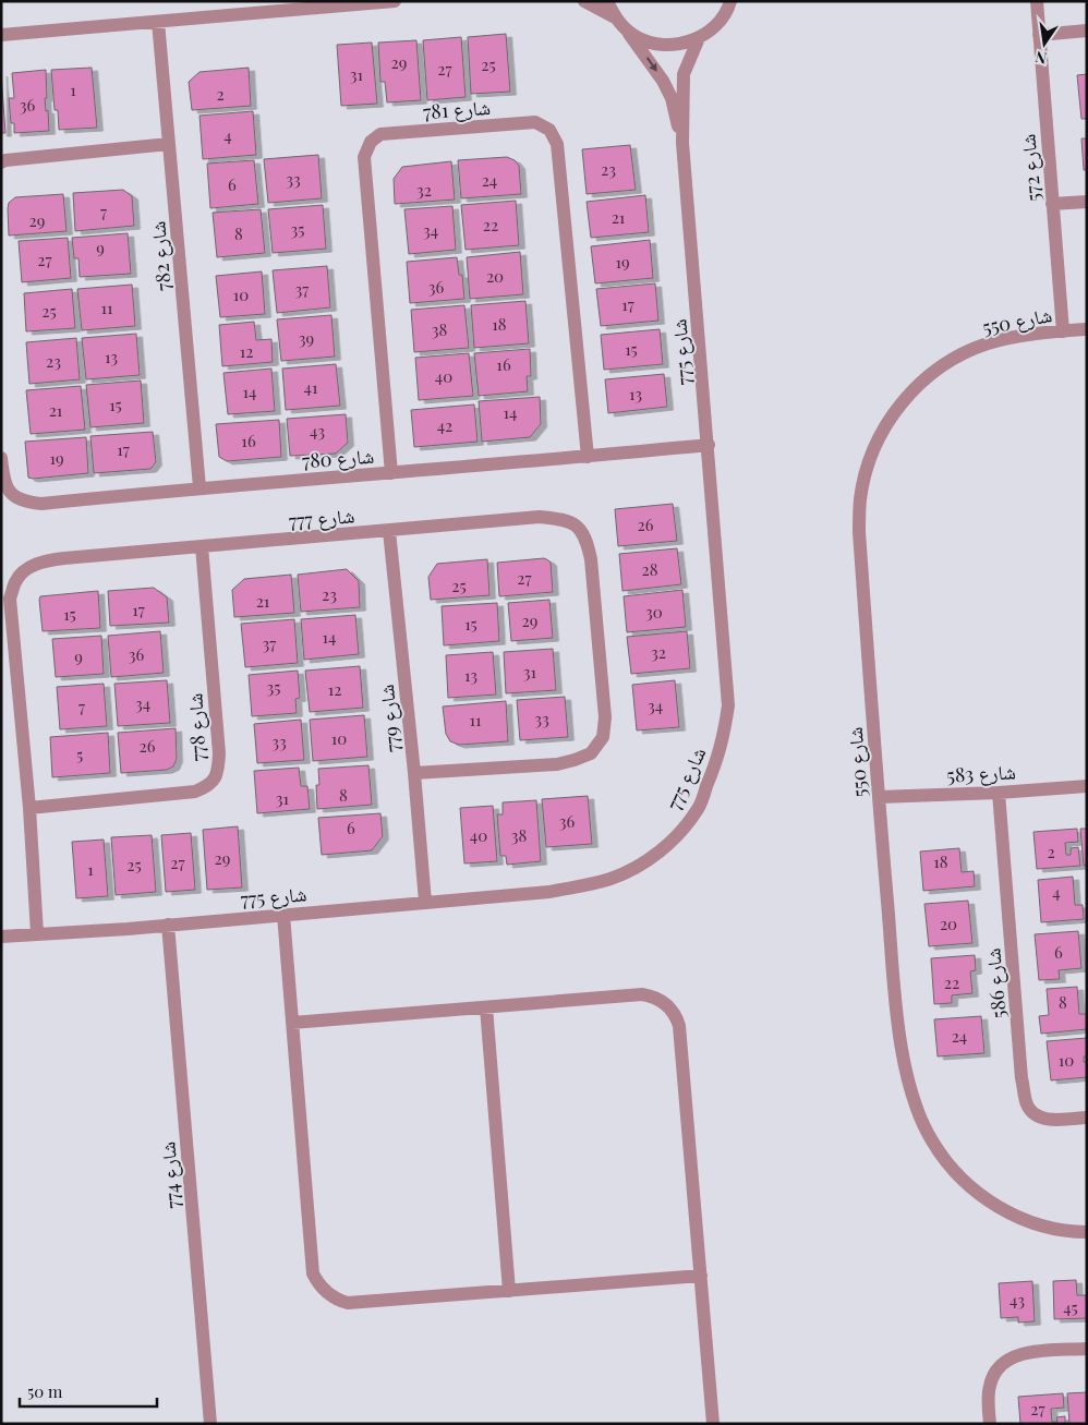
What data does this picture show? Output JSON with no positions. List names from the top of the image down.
{
  "streets": {
    "street": [
      "شارع 781",
      "شارع 572",
      "شارع 782",
      "شارع 550",
      "شارع 775",
      "شارع 780",
      "شارع 777",
      "شارع 779",
      "شارع 778",
      "شارع 583",
      "شارع 586",
      "شارع 774"
    ]
  },
  "crossings": [
    ["شارع 781", "شارع 780"],
    ["شارع 572", "شارع 550"],
    ["شارع 782", "شارع 780"],
    ["شارع 550", "شارع 583"],
    ["شارع 775", "شارع 780"],
    ["شارع 775", "شارع 777"],
    ["شارع 775", "شارع 779"],
    ["شارع 775", "شارع 774"],
    ["شارع 777", "شارع 779"],
    ["شارع 777", "شارع 778"],
    ["شارع 583", "شارع 586"]
  ],
  "house_numbers": [
    "29",
    "25",
    "27",
    "31",
    "1",
    "2",
    "36",
    "4",
    "23",
    "33",
    "24",
    "6",
    "32",
    "7",
    "21",
    "29",
    "22",
    "35",
    "34",
    "8",
    "9",
    "27",
    "19",
    "20",
    "36",
    "37",
    "10",
    "17",
    "11",
    "25",
    "18",
    "38",
    "39",
    "15",
    "12",
    "13",
    "23",
    "16",
    "40",
    "41",
    "14",
    "13",
    "15",
    "21",
    "14",
    "42",
    "43",
    "16",
    "17",
    "19",
    "26",
    "28",
    "27",
    "25",
    "23",
    "21",
    "17",
    "30",
    "15",
    "29",
    "15",
    "14",
    "37",
    "32",
    "36",
    "9",
    "31",
    "13",
    "35",
    "12",
    "34",
    "34",
    "7",
    "33",
    "11",
    "10",
    "33",
    "26",
    "5",
    "8",
    "31",
    "36",
    "6",
    "40",
    "38",
    "2",
    "29",
    "18",
    "27",
    "25",
    "1",
    "4",
    "20",
    "6",
    "22",
    "8",
    "24",
    "10",
    "43",
    "45",
    "27"
  ],
  "scale_bar": "50 m",
  "north": "bottom"
}
